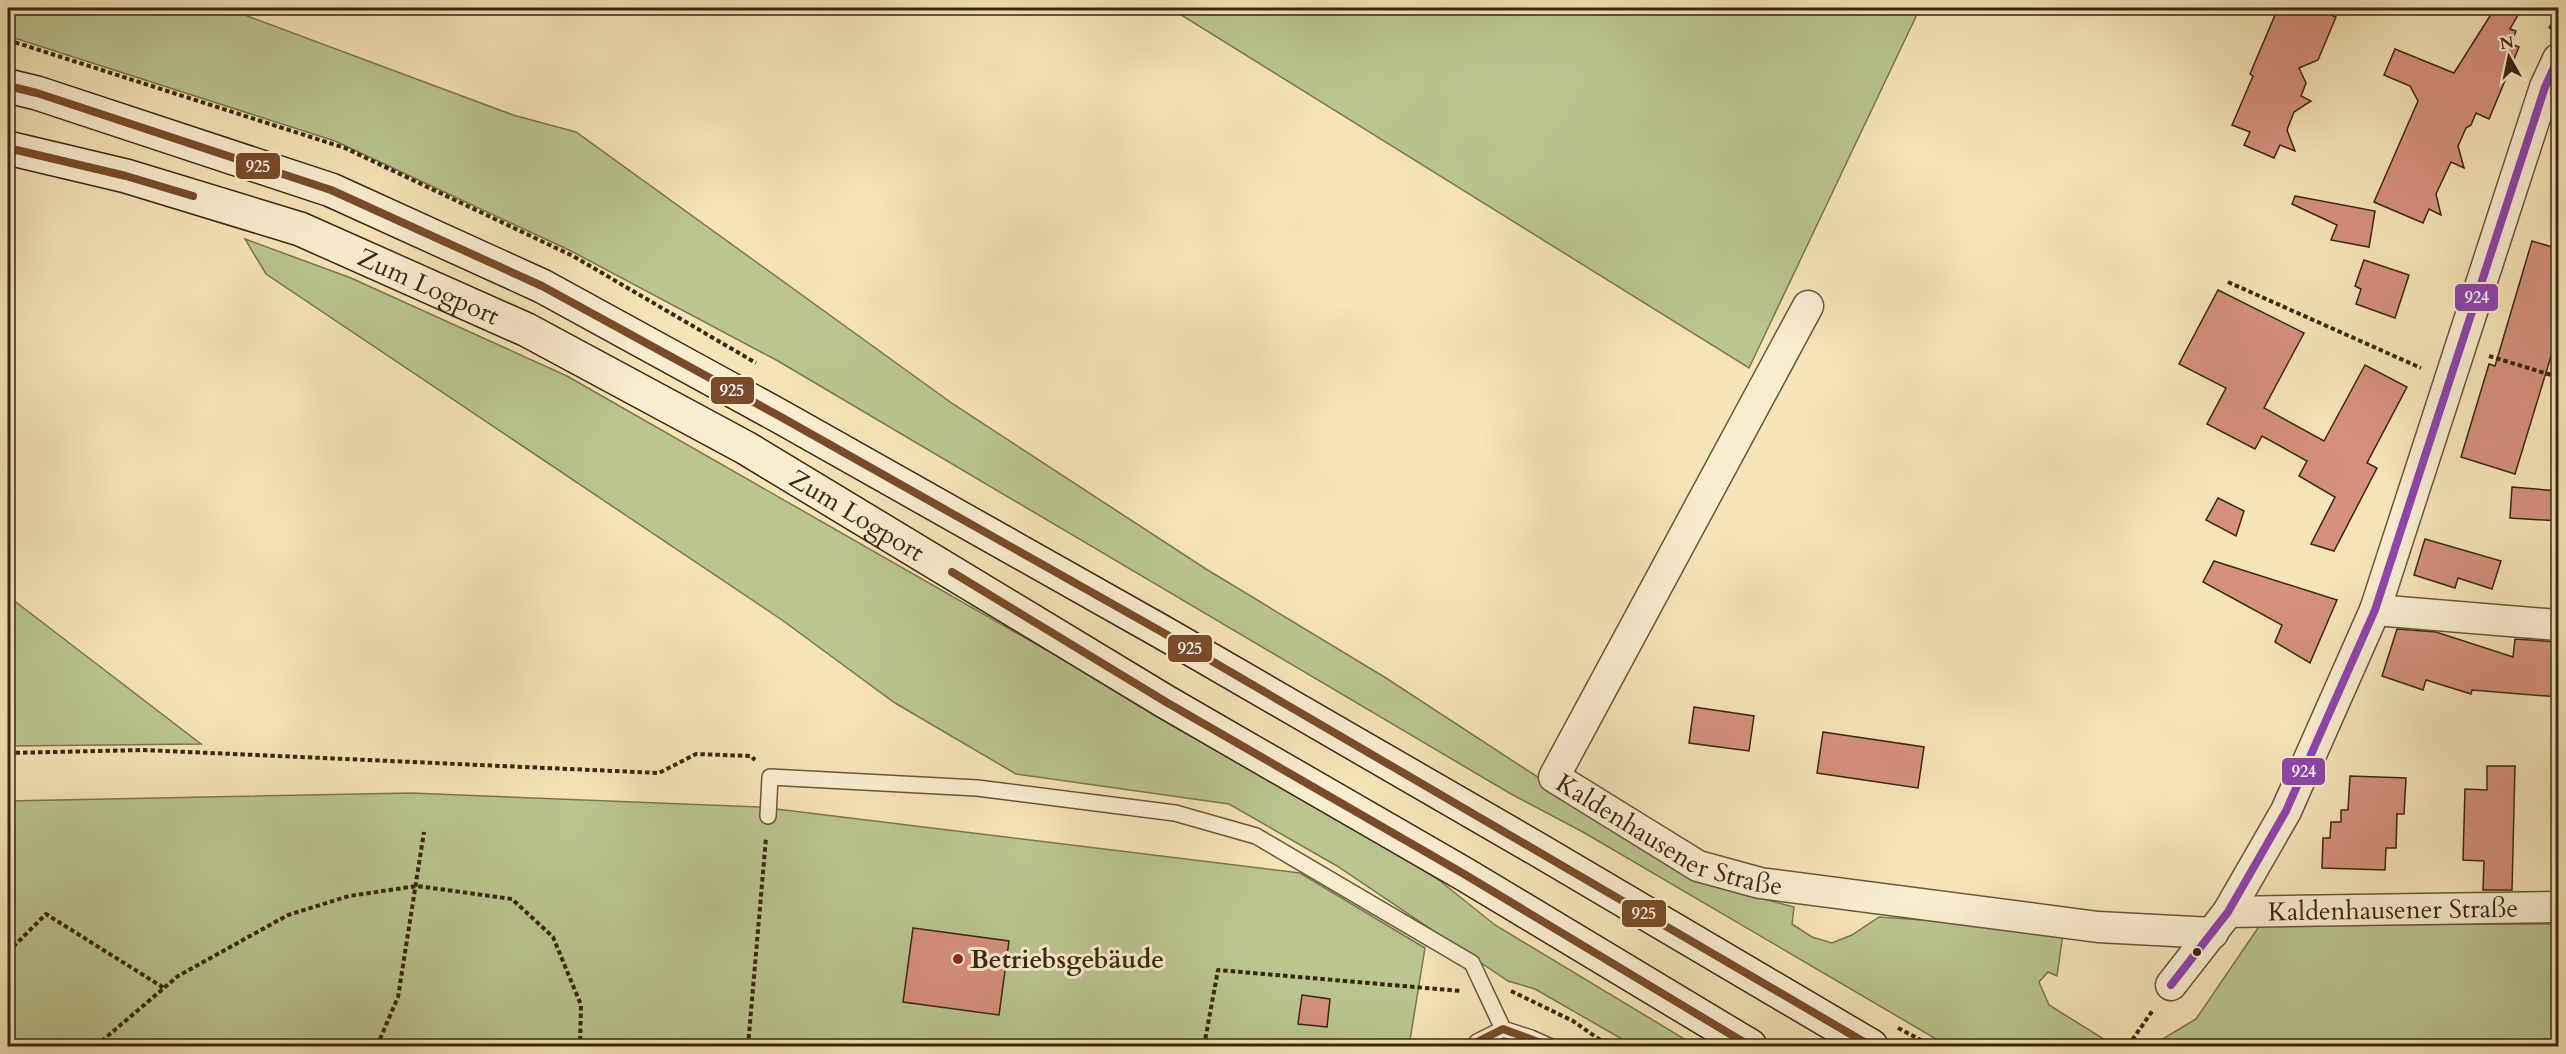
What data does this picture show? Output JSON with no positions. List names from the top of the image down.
{
  "streets": {
    "main road": ["Zum Logport"],
    "street": ["Kaldenhausener Straße"]
  },
  "places": ["Betriebsgebäude"],
  "lines": ["transit line 924", "transit line 925"],
  "north": "top"
}
